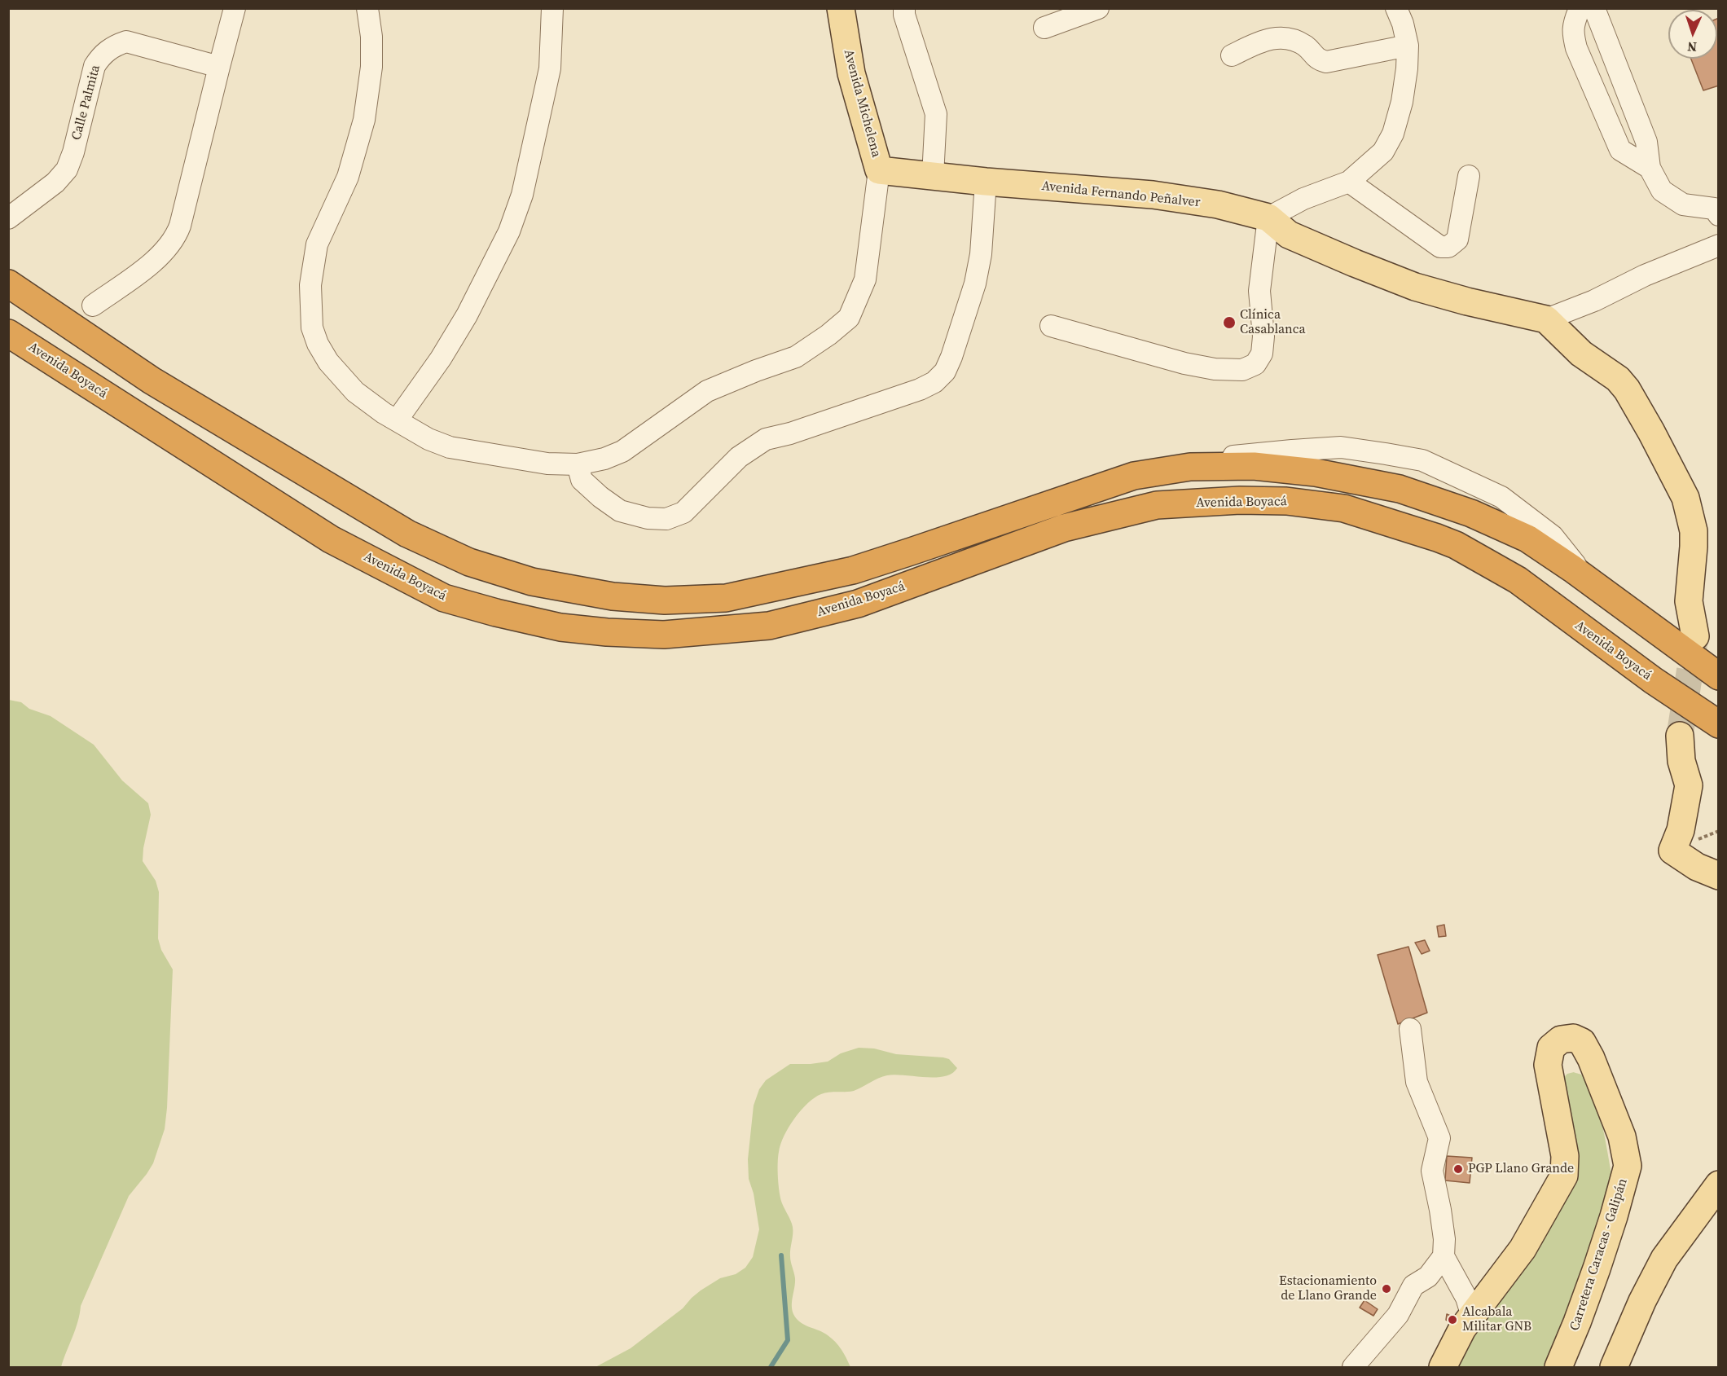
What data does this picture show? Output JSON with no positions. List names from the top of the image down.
{
  "streets": {
    "highway": ["Avenida Boyacá"],
    "main road": ["Avenida Michelena", "Avenida Fernando Peñalver", "Carretera Caracas - Galipán"],
    "street": ["Calle Palmita"]
  },
  "crossings": [
    ["Avenida Michelena", "Avenida Fernando Peñalver"]
  ],
  "places": [
    "Clínica Casablanca",
    "PGP Llano Grande",
    "Estacionamiento de Llano Grande",
    "Alcabala Militar GNB"
  ],
  "north": "bottom"
}
